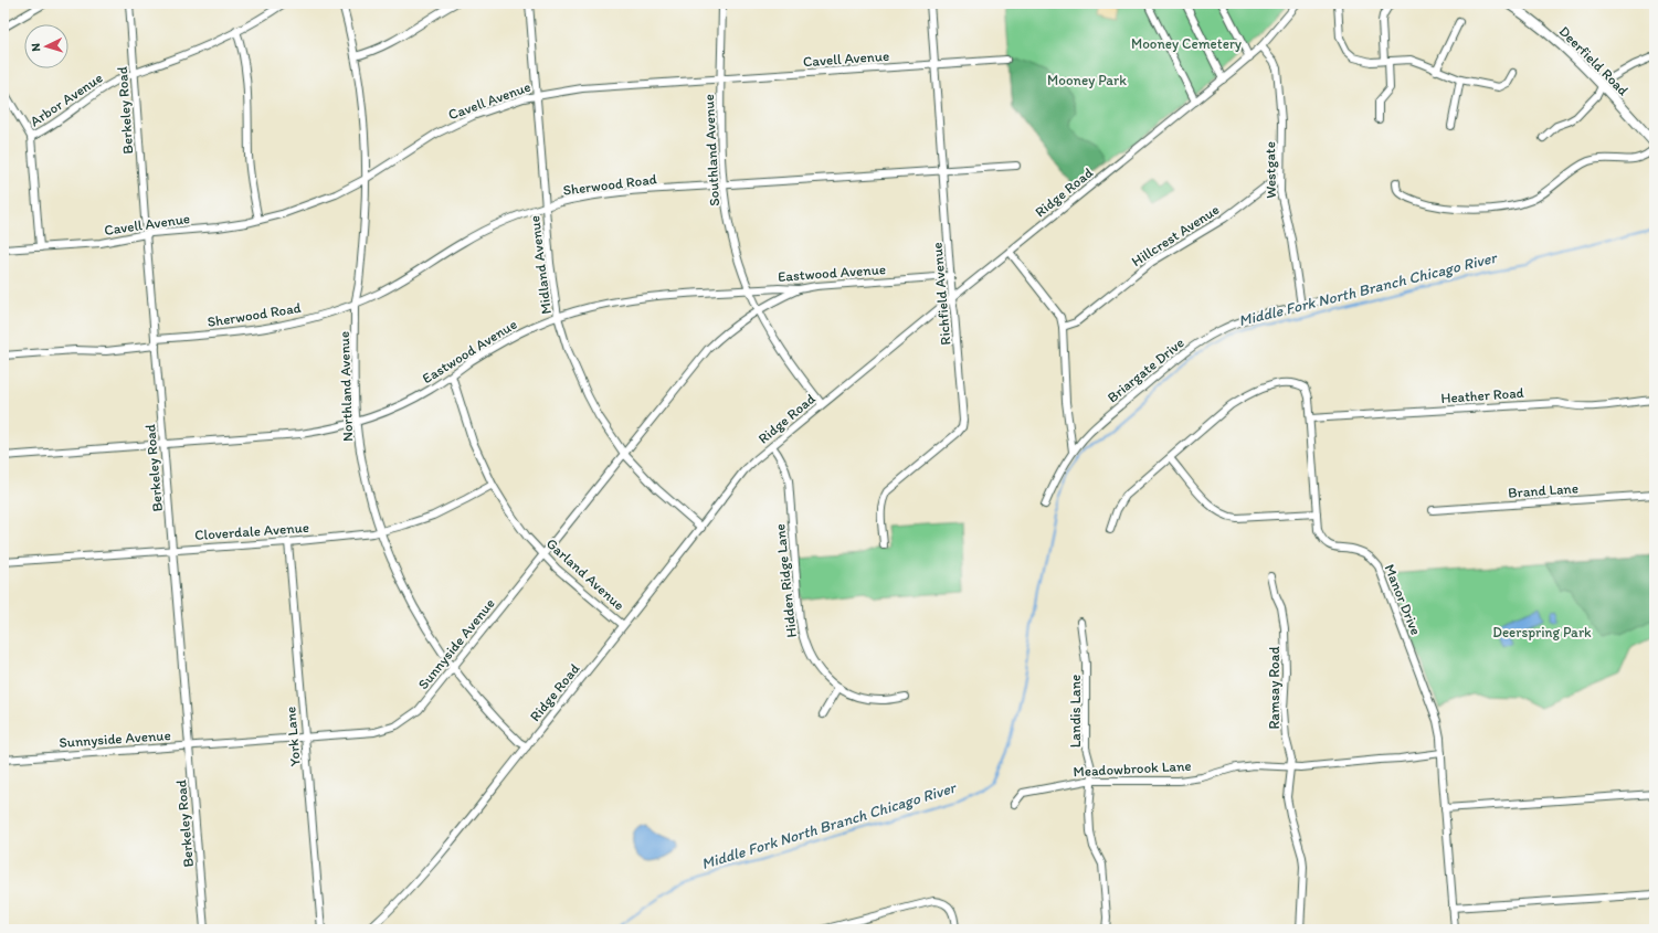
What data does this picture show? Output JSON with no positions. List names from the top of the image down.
{
  "streets": {
    "main road": ["Deerfield Road"],
    "street": [
      "Cavell Avenue",
      "Arbor Avenue",
      "Berkeley Road",
      "Southland Avenue",
      "Westgate",
      "Sherwood Road",
      "Ridge Road",
      "Hillcrest Avenue",
      "Midland Avenue",
      "Eastwood Avenue",
      "Richfield Avenue",
      "Briargate Drive",
      "Northland Avenue",
      "Heather Road",
      "Brand Lane",
      "Cloverdale Avenue",
      "Garland Avenue",
      "Hidden Ridge Lane",
      "Manor Drive",
      "Sunnyside Avenue",
      "Ramsay Road",
      "Landis Lane",
      "York Lane",
      "Meadowbrook Lane"
    ]
  },
  "crossings": [
    ["Cavell Avenue", "Berkeley Road"],
    ["Cavell Avenue", "Southland Avenue"],
    ["Cavell Avenue", "Midland Avenue"],
    ["Cavell Avenue", "Richfield Avenue"],
    ["Cavell Avenue", "Northland Avenue"],
    ["Arbor Avenue", "Berkeley Road"],
    ["Berkeley Road", "Sherwood Road"],
    ["Berkeley Road", "Eastwood Avenue"],
    ["Berkeley Road", "Cloverdale Avenue"],
    ["Berkeley Road", "Sunnyside Avenue"],
    ["Southland Avenue", "Sherwood Road"],
    ["Southland Avenue", "Ridge Road"],
    ["Southland Avenue", "Eastwood Avenue"],
    ["Southland Avenue", "Sunnyside Avenue"],
    ["Westgate", "Ridge Road"],
    ["Westgate", "Hillcrest Avenue"],
    ["Westgate", "Briargate Drive"],
    ["Sherwood Road", "Midland Avenue"],
    ["Sherwood Road", "Richfield Avenue"],
    ["Sherwood Road", "Northland Avenue"],
    ["Ridge Road", "Midland Avenue"],
    ["Ridge Road", "Richfield Avenue"],
    ["Ridge Road", "Northland Avenue"],
    ["Ridge Road", "Garland Avenue"],
    ["Ridge Road", "Hidden Ridge Lane"],
    ["Midland Avenue", "Eastwood Avenue"],
    ["Midland Avenue", "Sunnyside Avenue"],
    ["Eastwood Avenue", "Richfield Avenue"],
    ["Eastwood Avenue", "Northland Avenue"],
    ["Eastwood Avenue", "Garland Avenue"],
    ["Eastwood Avenue", "Sunnyside Avenue"],
    ["Northland Avenue", "Cloverdale Avenue"],
    ["Northland Avenue", "Sunnyside Avenue"],
    ["Heather Road", "Manor Drive"],
    ["Cloverdale Avenue", "Garland Avenue"],
    ["Cloverdale Avenue", "York Lane"],
    ["Garland Avenue", "Sunnyside Avenue"],
    ["Manor Drive", "Meadowbrook Lane"],
    ["Sunnyside Avenue", "York Lane"],
    ["Ramsay Road", "Meadowbrook Lane"],
    ["Landis Lane", "Meadowbrook Lane"]
  ],
  "water": ["Middle Fork North Branch Chicago River"],
  "parks": ["Mooney Cemetery", "Mooney Park", "Deerspring Park"],
  "north": "left"
}
